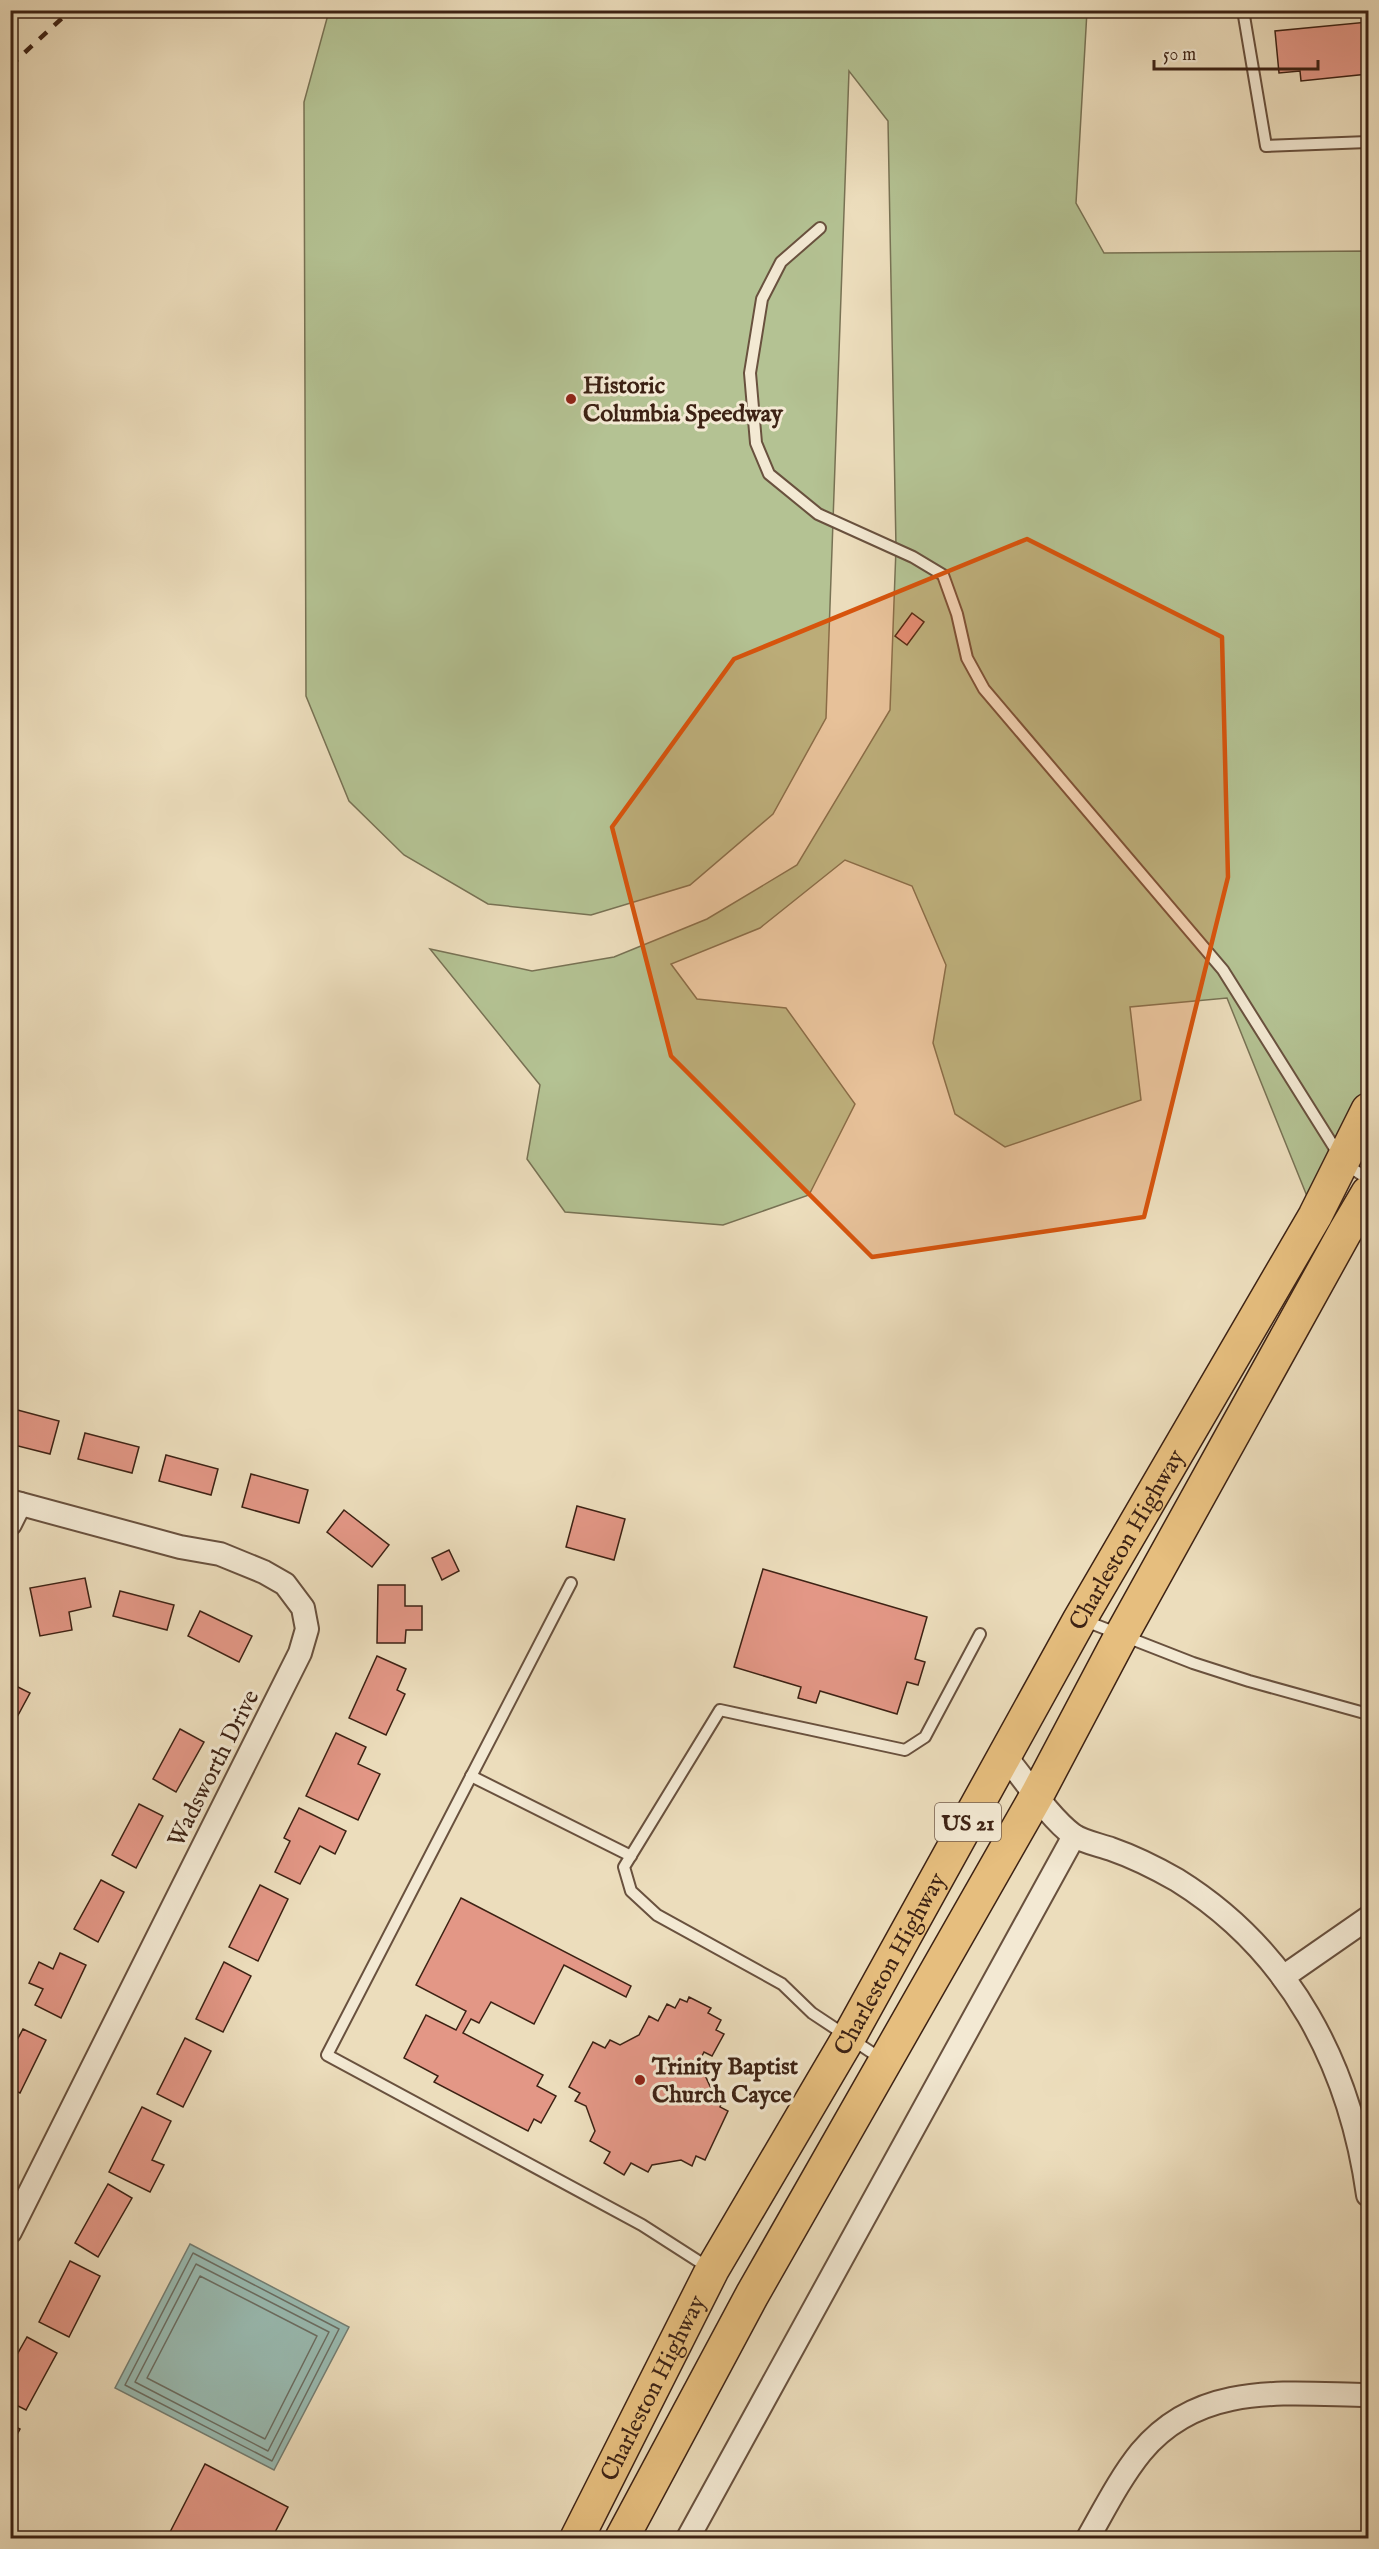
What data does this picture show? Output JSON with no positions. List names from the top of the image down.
{
  "streets": {
    "main road": ["Charleston Highway", "US 21"],
    "street": ["Wadsworth Drive"]
  },
  "places": ["Historic Columbia Speedway", "Trinity Baptist Church Cayce"],
  "scale_bar": "50 m"
}
